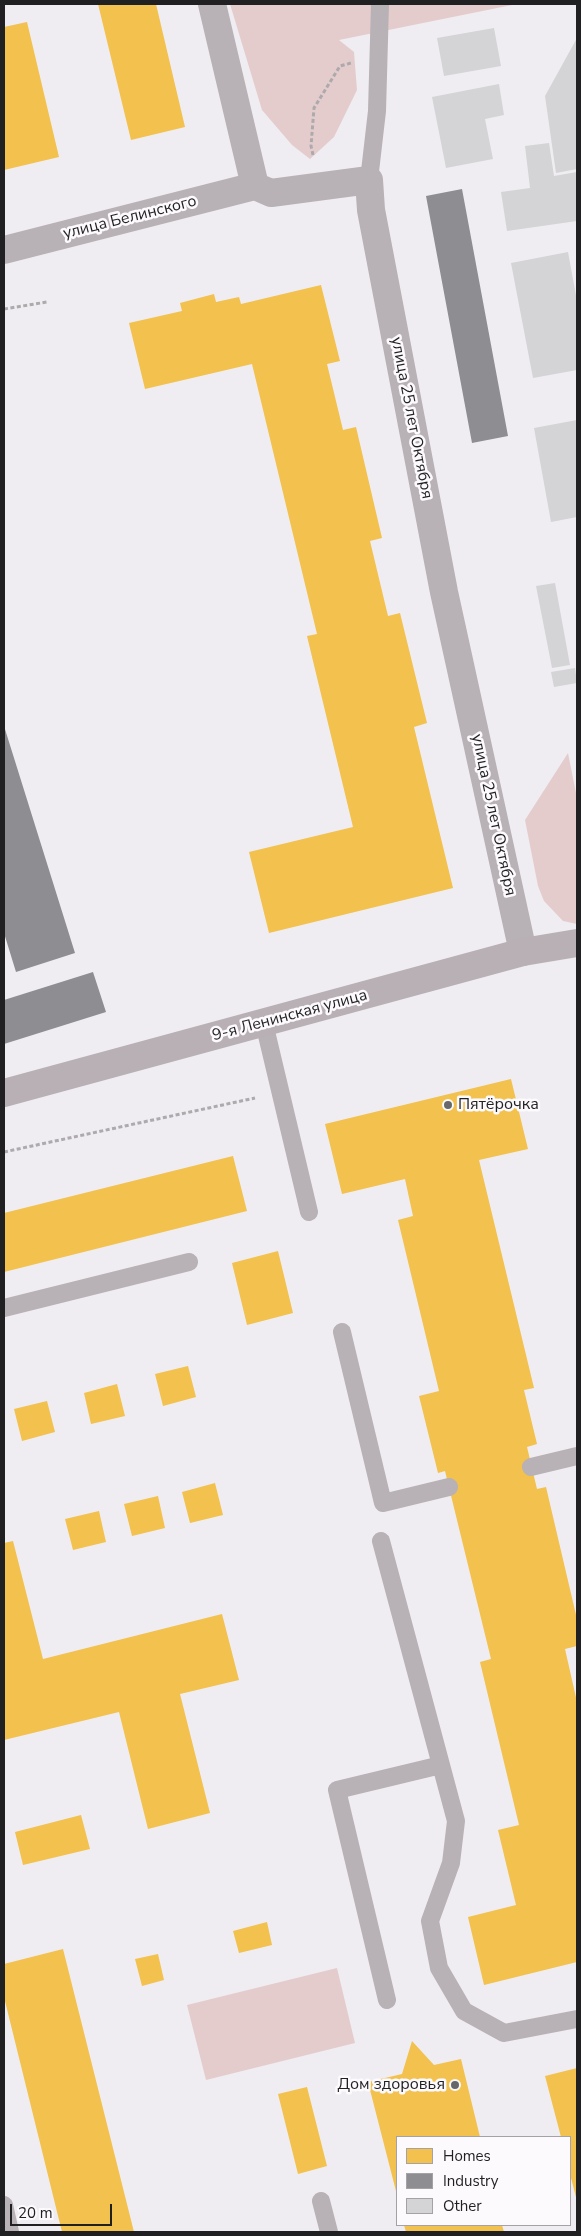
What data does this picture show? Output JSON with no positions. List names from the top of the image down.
{
  "streets": {
    "street": ["улица Белинского", "улица 25 лет Октября", "9-я Ленинская улица"]
  },
  "crossings": [
    ["улица 25 лет Октября", "9-я Ленинская улица"]
  ],
  "places": ["Пятёрочка", "Дом здоровья"],
  "legend": ["Homes", "Industry", "Other"],
  "scale_bar": "20 m"
}
